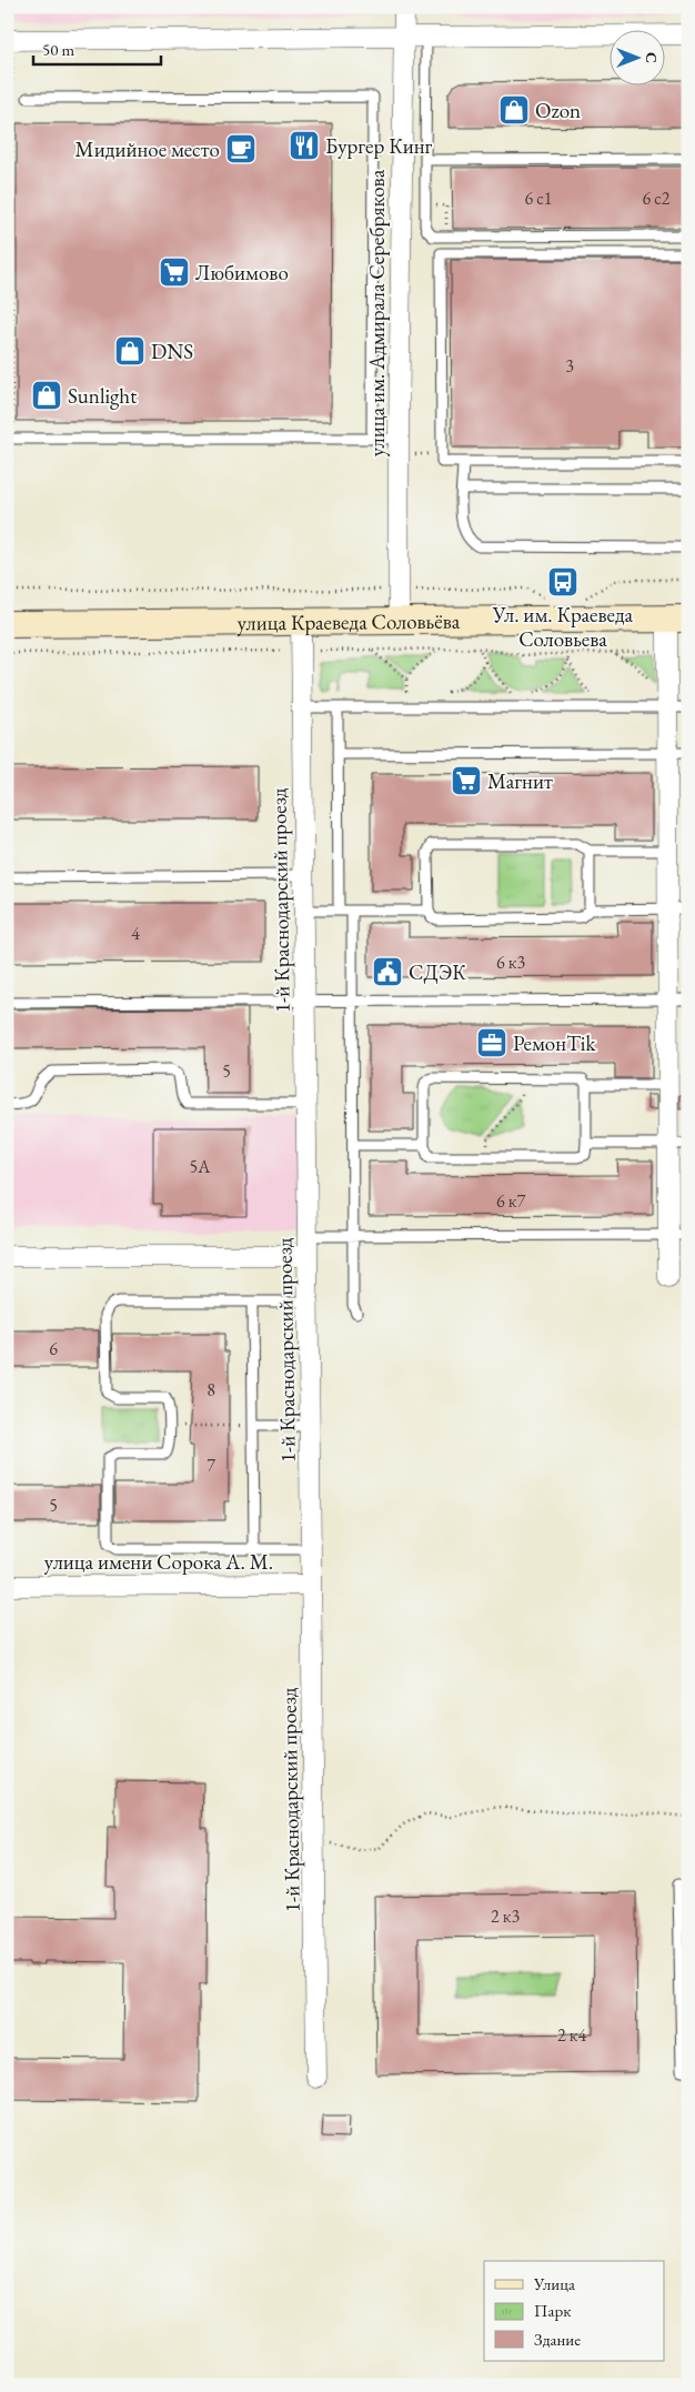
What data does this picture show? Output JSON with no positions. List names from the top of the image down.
{
  "streets": {
    "main road": ["улица Краеведа Соловьёва"],
    "street": ["улица им. Адмирала Серебрякова", "1-й Краснодарский проезд", "улица имени Сорока А. М."]
  },
  "crossings": [
    ["улица им. Адмирала Серебрякова", "улица Краеведа Соловьёва"],
    ["улица Краеведа Соловьёва", "1-й Краснодарский проезд"],
    ["1-й Краснодарский проезд", "улица имени Сорока А. М."]
  ],
  "places": {
    "shop": ["Ozon", "DNS", "Sunlight"],
    "restaurant": ["Бургер Кинг"],
    "cafe": ["Мидийное место"],
    "supermarket": ["Любимово", "Магнит"],
    "bus stop": ["Ул. им. Краеведа Соловьева"],
    "public building": ["СДЭК"],
    "office": ["РемонTik"]
  },
  "house_numbers": [
    "6 с1",
    "6 с2",
    "3",
    "4",
    "6 к3",
    "5",
    "5А",
    "6 к7",
    "6",
    "8",
    "7",
    "5",
    "2 к3",
    "2 к4"
  ],
  "legend": ["Улица", "Парк", "Здание"],
  "scale_bar": "50 m",
  "north": "right"
}
